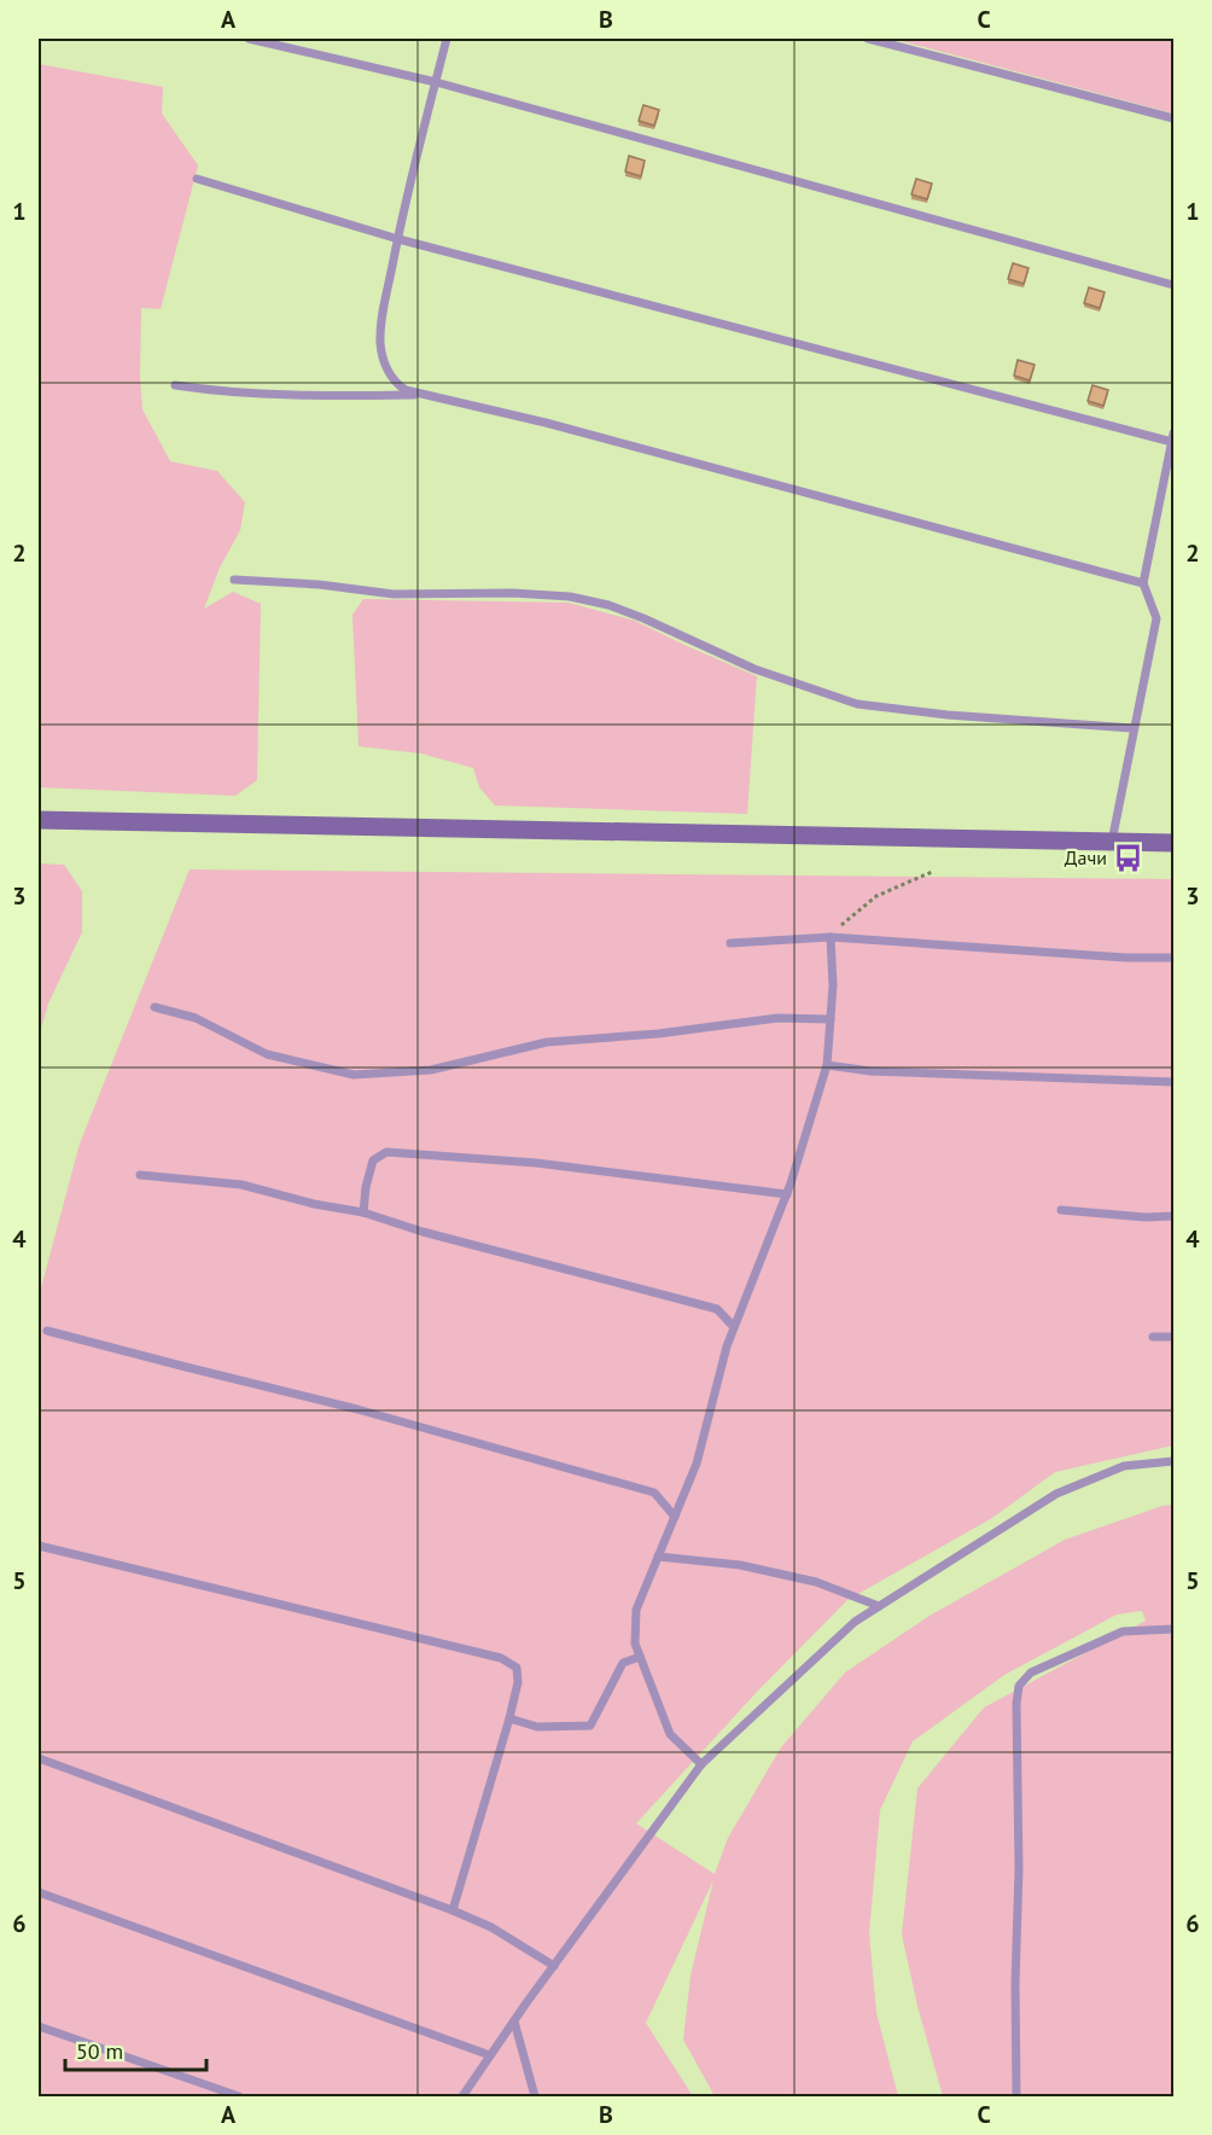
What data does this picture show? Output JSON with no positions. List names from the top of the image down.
{
  "places": {
    "bus stop": ["Дачи"]
  },
  "scale_bar": "50 m",
  "grid": {
    "columns": ["A", "B", "C"],
    "rows": [
      "1",
      "2",
      "3",
      "4",
      "5",
      "6"
    ]
  }
}
